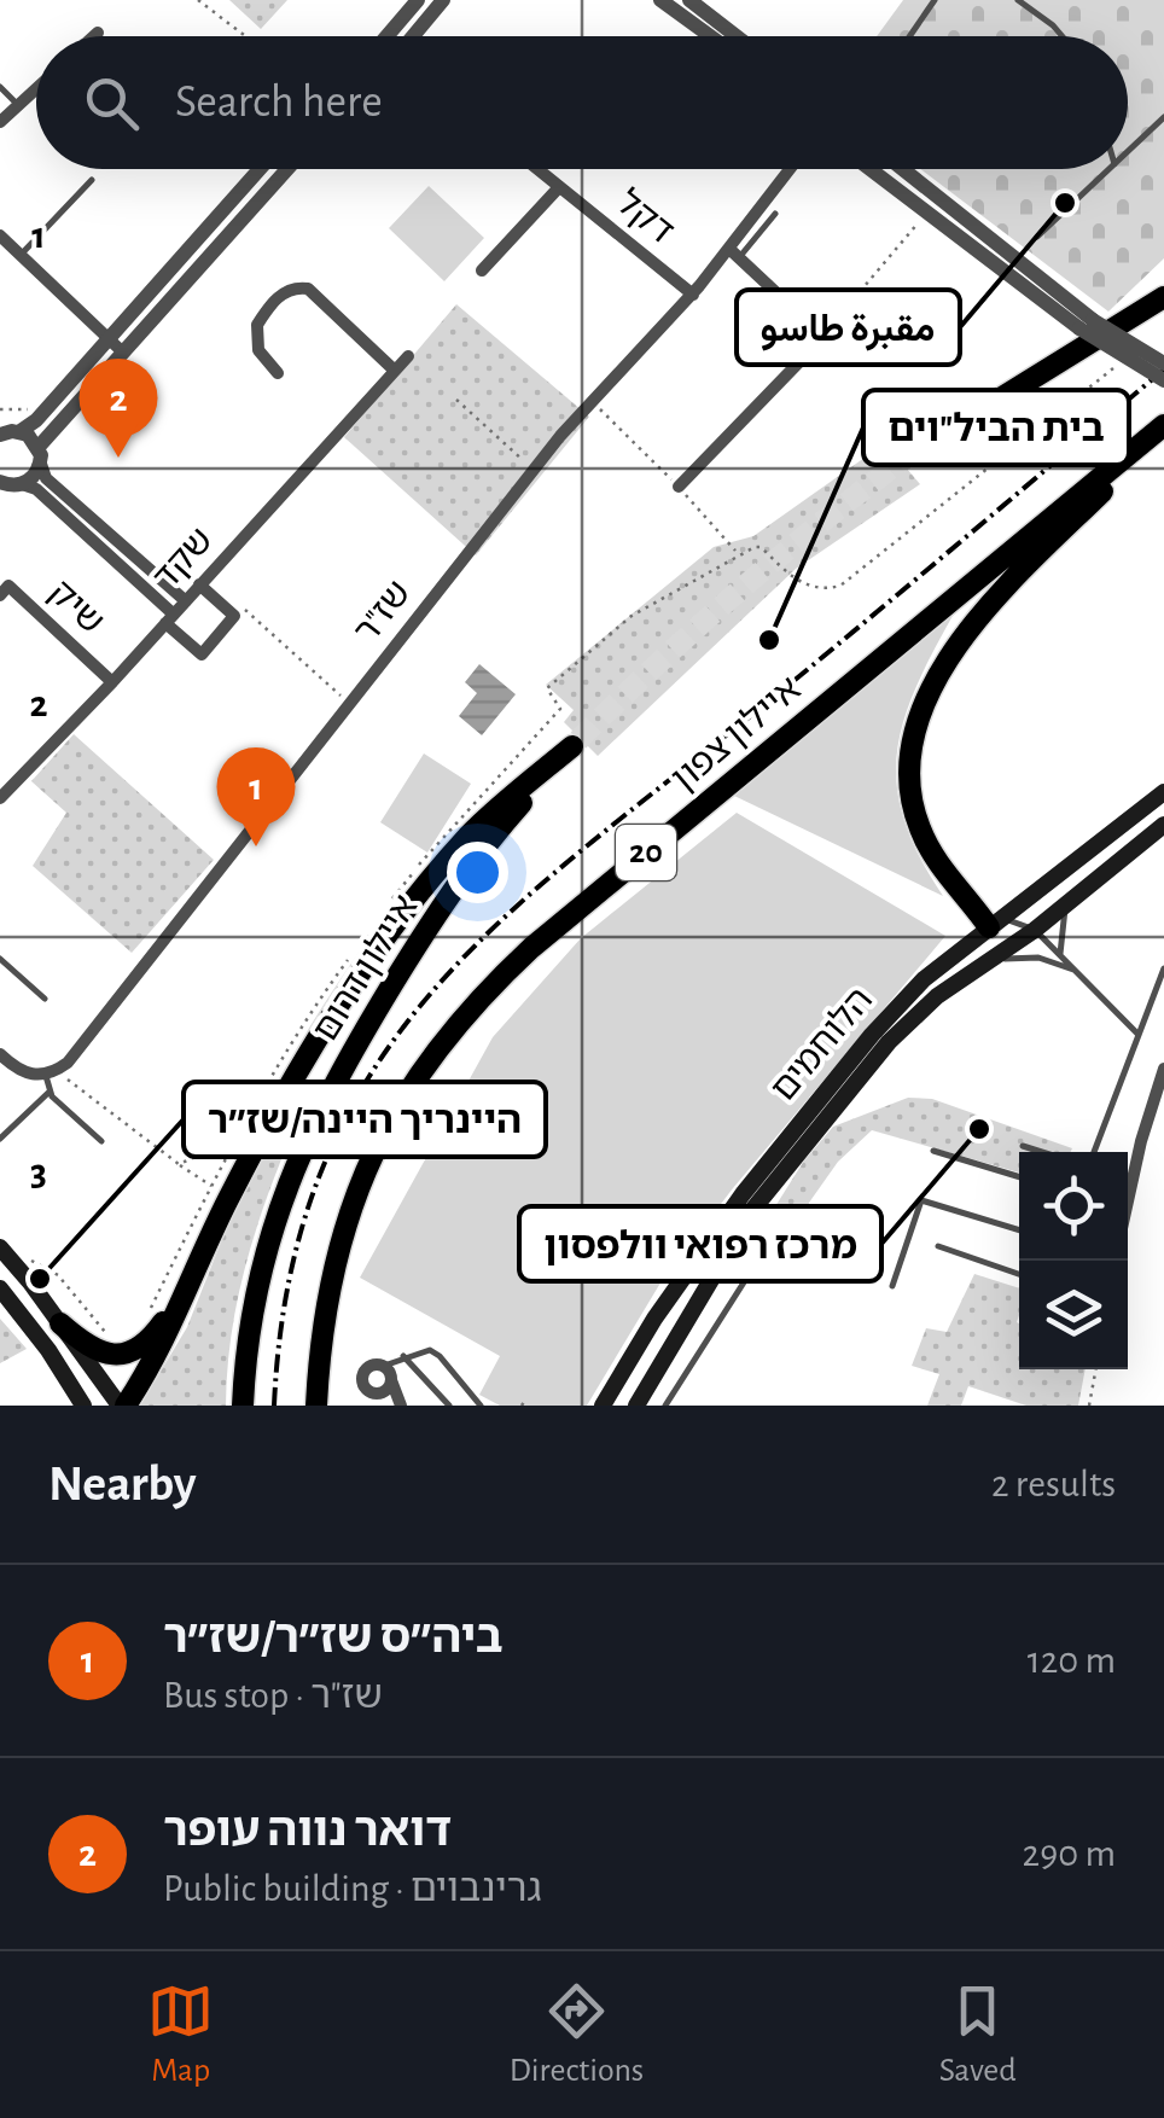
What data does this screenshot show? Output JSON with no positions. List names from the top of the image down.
{
  "streets": {
    "highway": ["איילון צפון", "20", "איילון דרום"],
    "main road": ["הלוחמים"],
    "street": [
      "דקל",
      "שקד",
      "שיק",
      "שז\"ר"
    ]
  },
  "crossings": [
    ["דקל", "שז\"ר"],
    ["שקד", "שיק"]
  ],
  "places": [
    "مقبرة طاسو",
    "בית הביל\"וים",
    "מרכז רפואי וולפסון",
    "היינריך היינה/שז״ר"
  ],
  "page": {
    "search": "Search here",
    "pins": ["2", "1"],
    "heading": ["Nearby", "2 results"],
    "list": [
      {
        "mark": "1",
        "name": "ביה״ס שז״ר/שז״ר",
        "note": "Bus stop · שז\"ר",
        "value": "120 m"
      },
      {
        "mark": "2",
        "name": "דואר נווה עופר",
        "note": "Public building · גרינבוים",
        "value": "290 m"
      }
    ],
    "nav": ["Map", "Directions", "Saved"]
  },
  "grid": {
    "rows": ["1", "2", "3"]
  }
}
